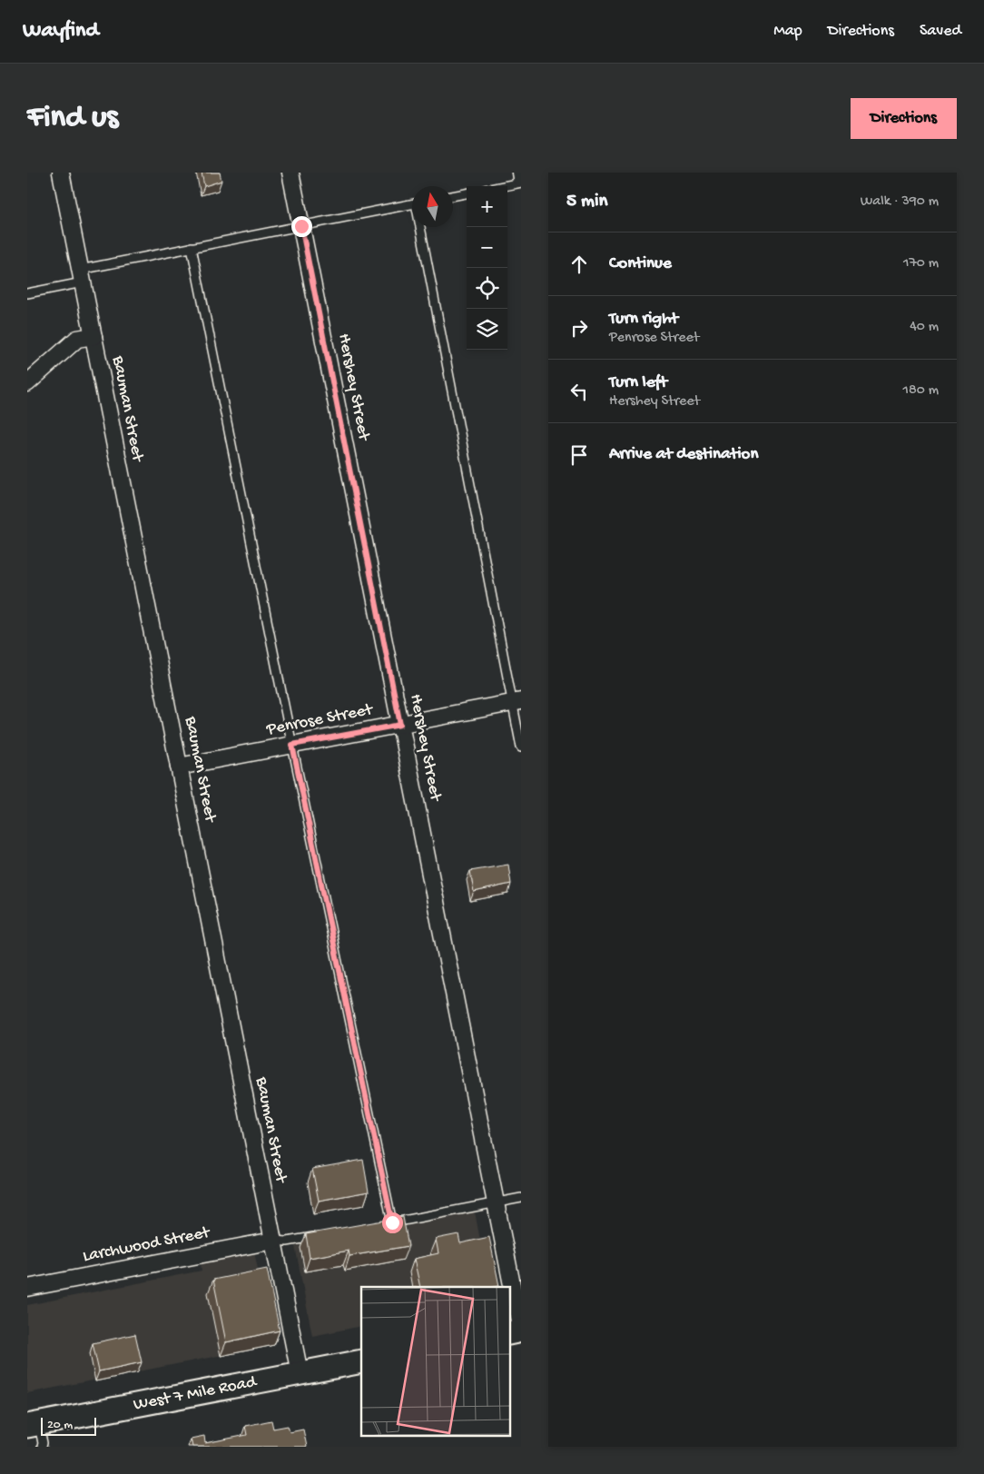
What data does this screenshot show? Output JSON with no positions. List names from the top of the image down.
{
  "streets": {
    "main road": ["West 7 Mile Road"],
    "street": [
      "Hershey Street",
      "Bauman Street",
      "Penrose Street",
      "Larchwood Street"
    ]
  },
  "crossings": [
    ["Hershey Street", "Penrose Street"],
    ["Bauman Street", "Penrose Street"],
    ["Bauman Street", "Larchwood Street"],
    ["Bauman Street", "West 7 Mile Road"]
  ],
  "scale_bar": "20 m",
  "north": "top",
  "page": {
    "header": "Wayfind",
    "nav": ["Map", "Directions", "Saved"],
    "buttons": "Directions",
    "title": "Find us",
    "heading": ["5 min", "Walk · 390 m"],
    "map_buttons": ["+", "−"],
    "list": [
      ["Continue", "170 m"],
      ["Turn right", "Penrose Street", "40 m"],
      ["Turn left", "Hershey Street", "180 m"],
      "Arrive at destination"
    ],
    "scale": "20 m"
  }
}
